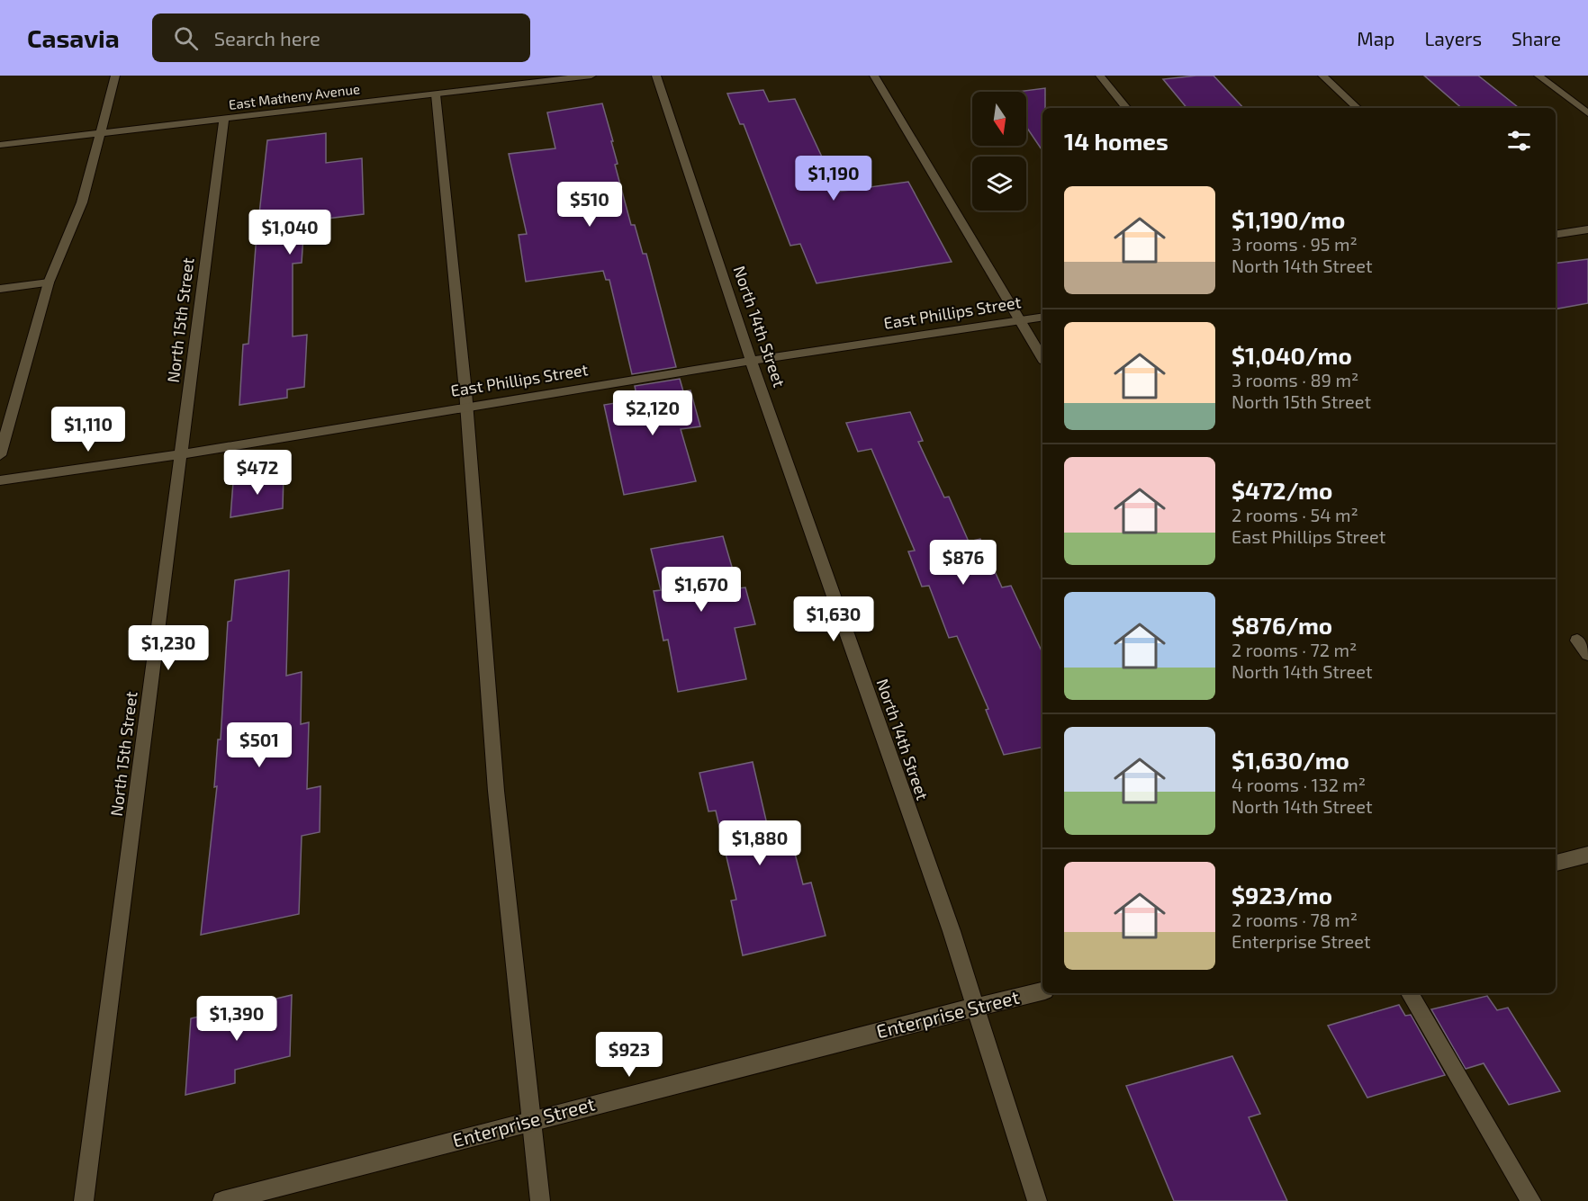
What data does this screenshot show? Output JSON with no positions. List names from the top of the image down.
{
  "streets": {
    "street": [
      "East Matheny Avenue",
      "East Phillips Street",
      "North 15th Street",
      "North 14th Street",
      "Enterprise Street"
    ]
  },
  "crossings": [
    ["East Matheny Avenue", "North 15th Street"],
    ["East Phillips Street", "North 15th Street"],
    ["East Phillips Street", "North 14th Street"],
    ["North 14th Street", "Enterprise Street"]
  ],
  "north": "bottom",
  "page": {
    "header": "Casavia",
    "search": "Search here",
    "nav": ["Map", "Layers", "Share"],
    "heading": "14 homes",
    "price": [
      "$1,190",
      "$510",
      "$1,040",
      "$2,120",
      "$1,110",
      "$472",
      "$876",
      "$1,670",
      "$1,630",
      "$1,230",
      "$501",
      "$1,880",
      "$1,390",
      "$923"
    ],
    "list": [
      {
        "name": "$1,190/mo",
        "note": "3 rooms · 95 m² · North 14th Street"
      },
      {
        "name": "$1,040/mo",
        "note": "3 rooms · 89 m² · North 15th Street"
      },
      {
        "name": "$472/mo",
        "note": "2 rooms · 54 m² · East Phillips Street"
      },
      {
        "name": "$876/mo",
        "note": "2 rooms · 72 m² · North 14th Street"
      },
      {
        "name": "$1,630/mo",
        "note": "4 rooms · 132 m² · North 14th Street"
      },
      {
        "name": "$923/mo",
        "note": "2 rooms · 78 m² · Enterprise Street"
      }
    ]
  }
}
